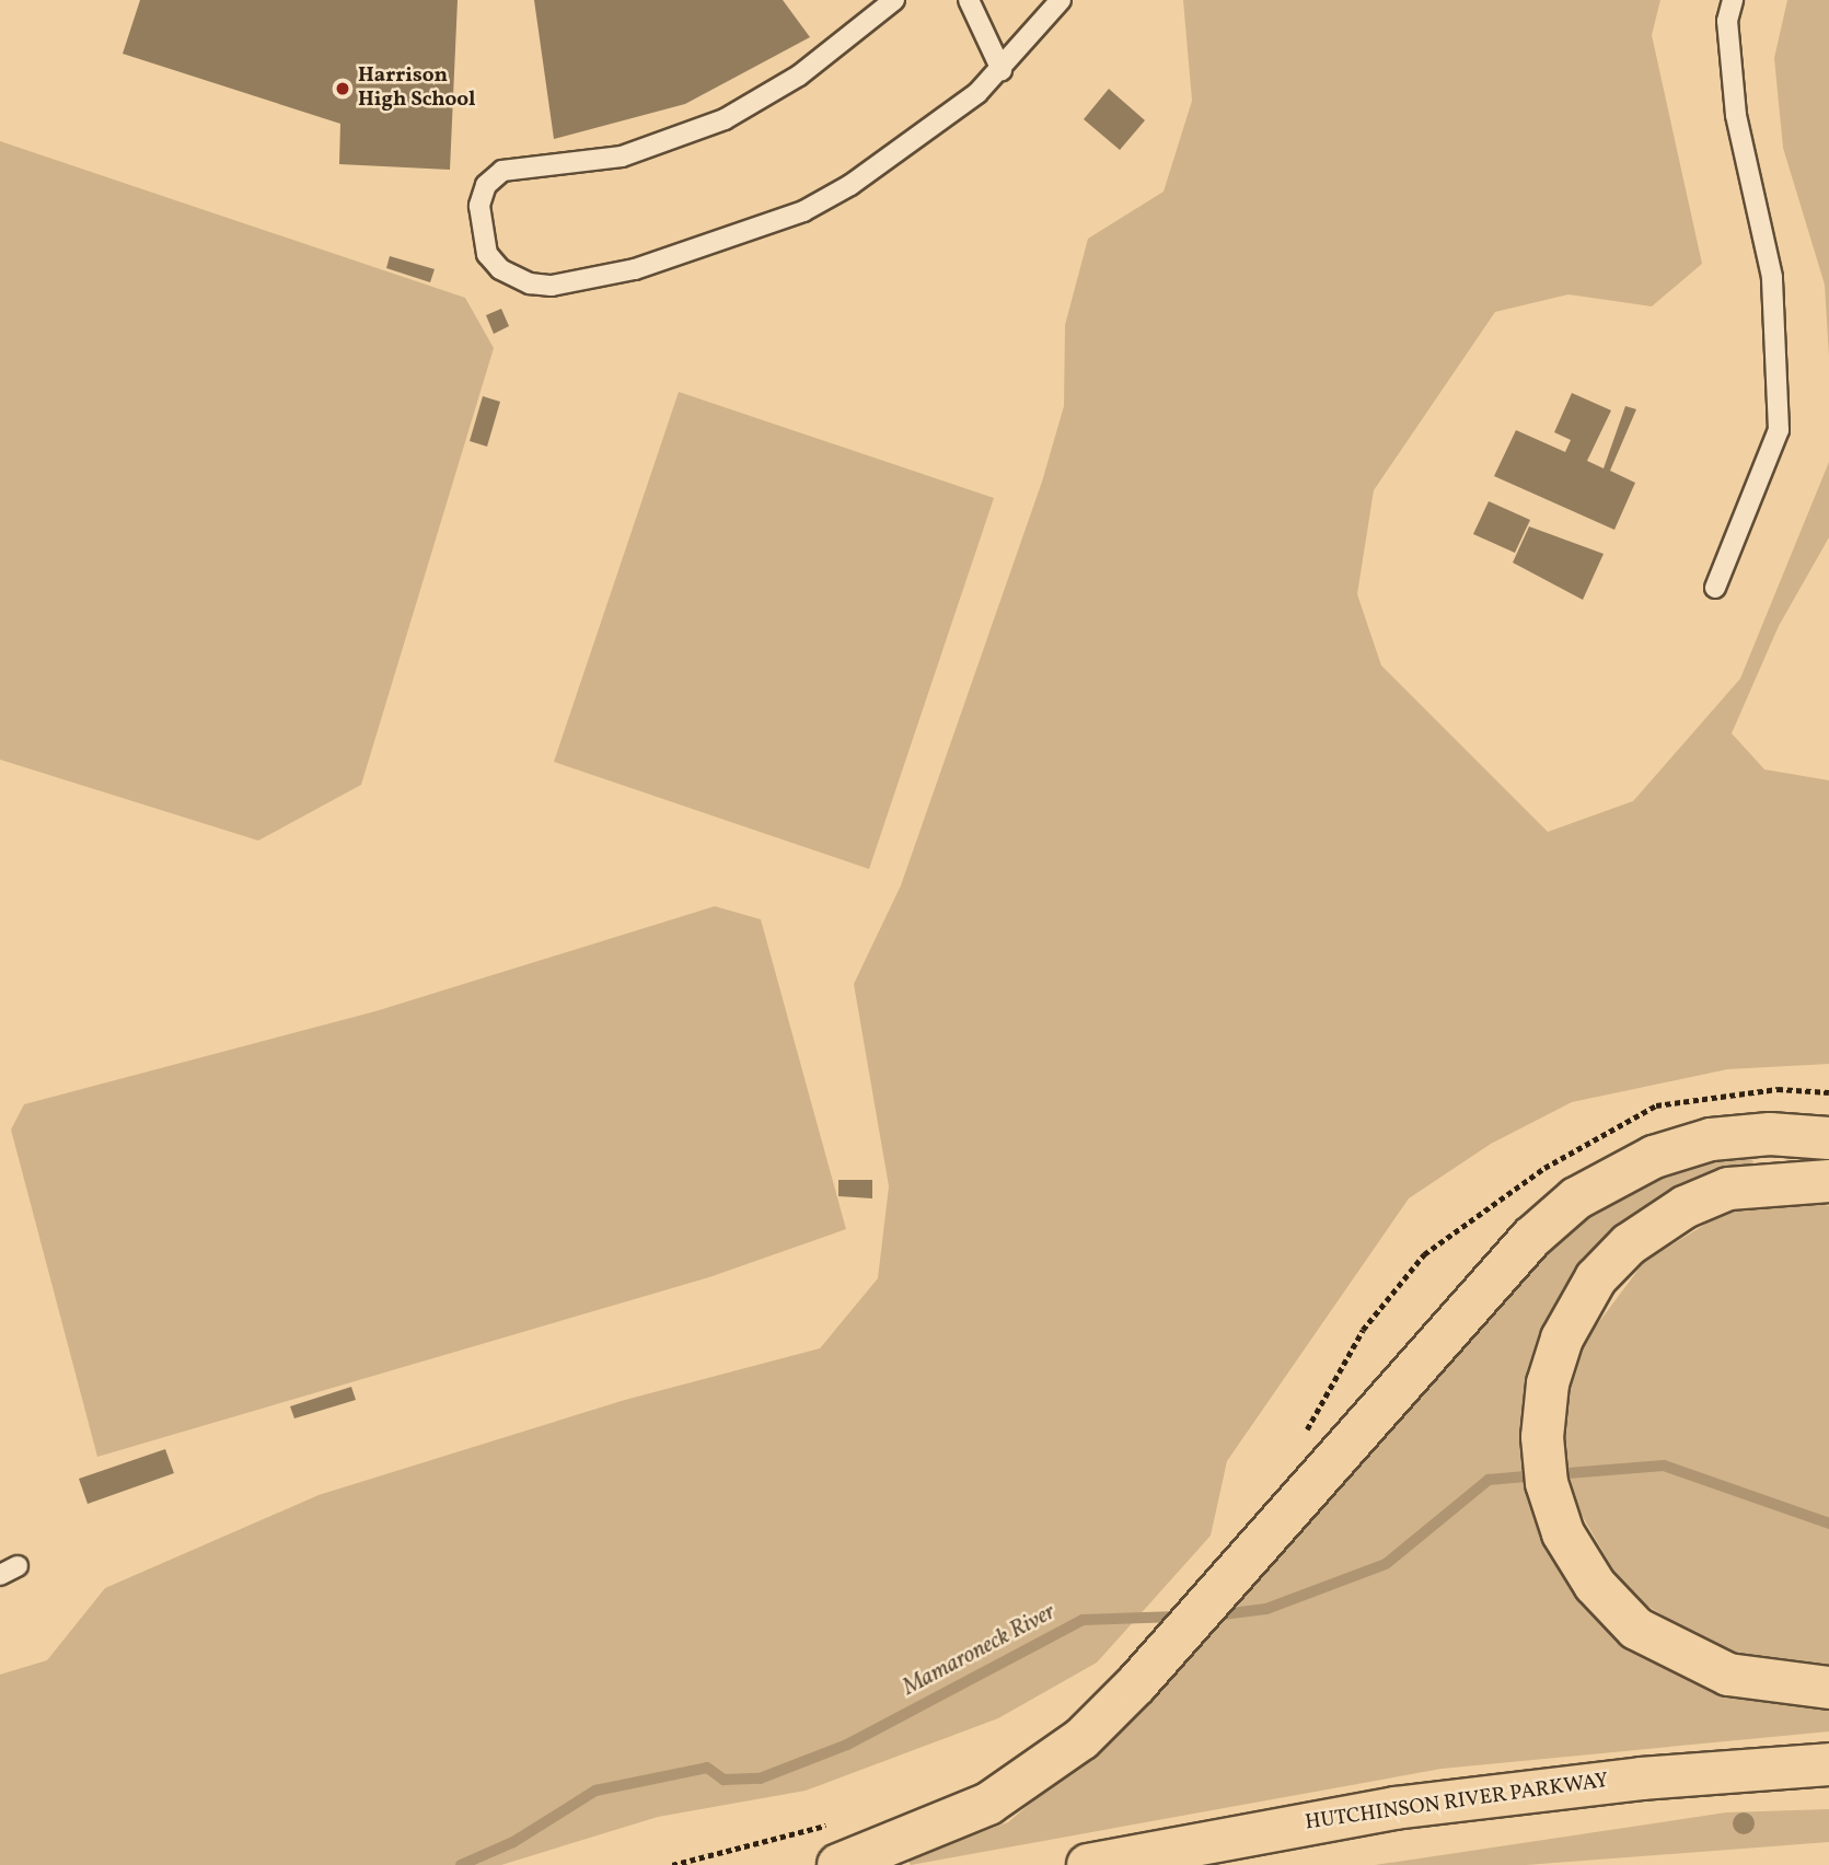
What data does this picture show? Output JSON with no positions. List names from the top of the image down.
{
  "streets": {
    "highway": ["HUTCHINSON RIVER PARKWAY"]
  },
  "water": ["Mamaroneck River"],
  "places": ["Harrison High School"]
}
